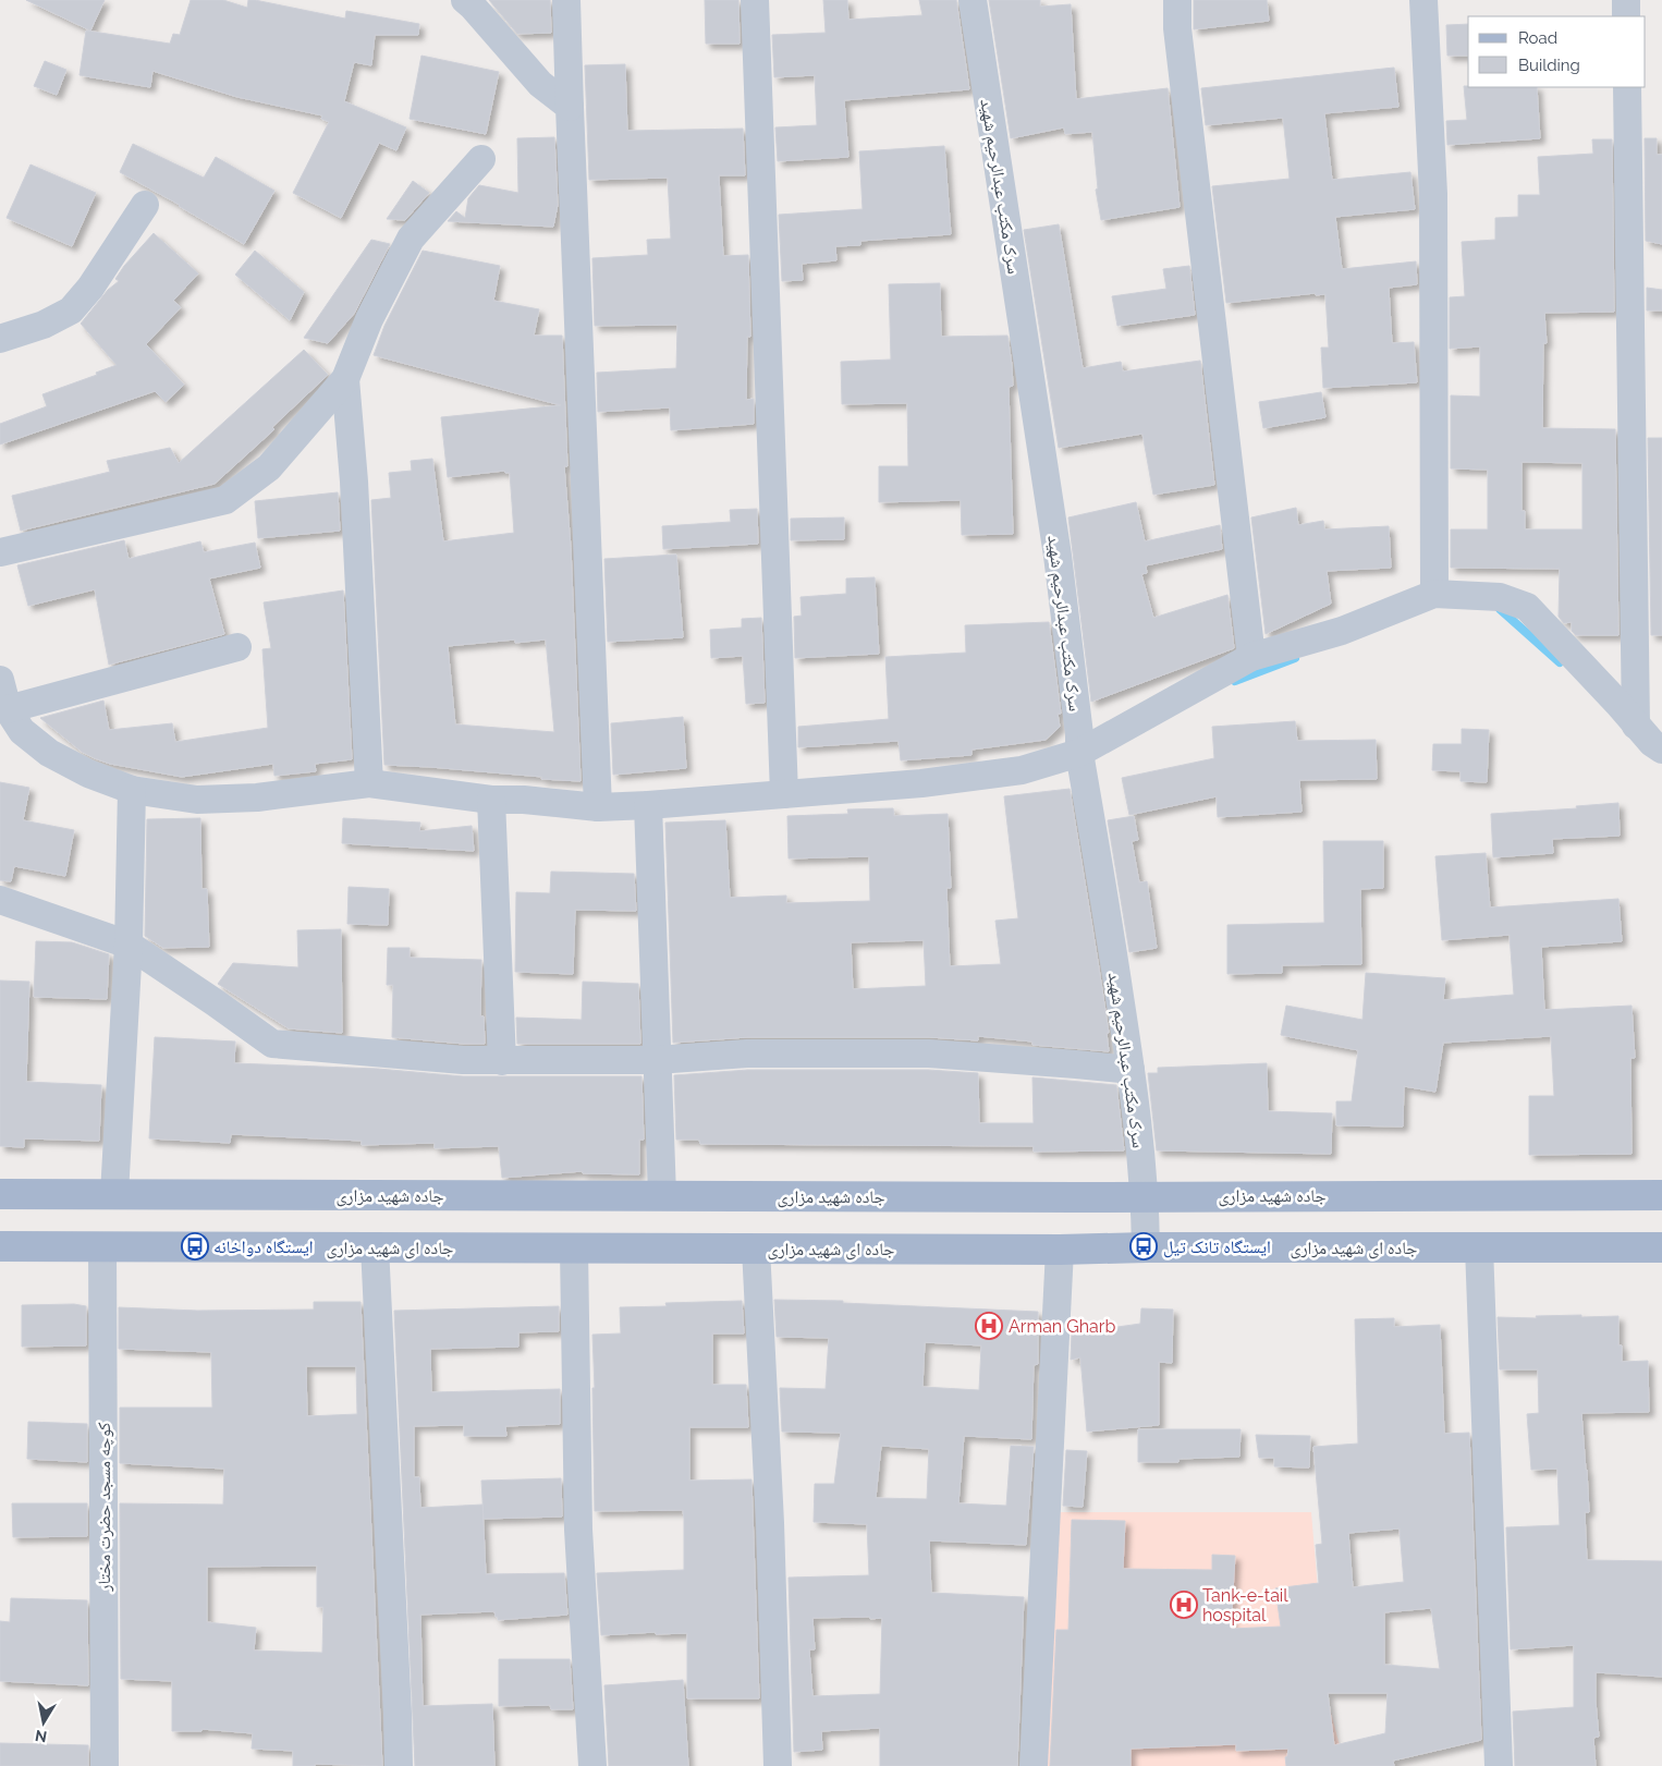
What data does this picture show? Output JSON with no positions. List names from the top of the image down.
{
  "streets": {
    "main road": ["جاده شهید مزاری", "جاده ای شهید مزاری"],
    "street": ["سرک مکتب عبدالرحیم شهید", "کوچه مسجد حضرت مختار"]
  },
  "crossings": [
    ["سرک مکتب عبدالرحیم شهید", "جاده شهید مزاری"],
    ["سرک مکتب عبدالرحیم شهید", "جاده ای شهید مزاری"],
    ["جاده ای شهید مزاری", "کوچه مسجد حضرت مختار"]
  ],
  "places": {
    "bus stop": ["ایستگاه دواخانه", "ایستگاه تانک تیل"],
    "hospital": ["Arman Gharb", "Tank-e-tail hospital"]
  },
  "legend": ["Road", "Building"],
  "north": "bottom"
}
